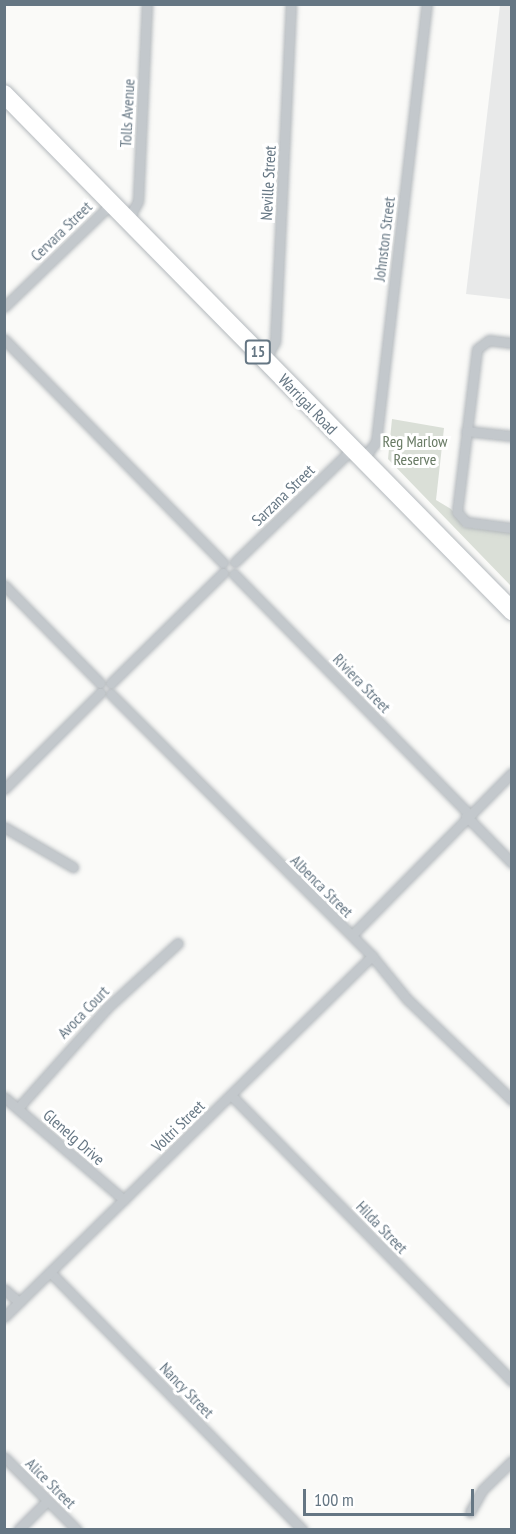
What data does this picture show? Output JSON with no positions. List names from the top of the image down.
{
  "streets": {
    "highway": ["15", "Warrigal Road"],
    "street": [
      "Tolls Avenue",
      "Neville Street",
      "Cervara Street",
      "Johnston Street",
      "Sarzana Street",
      "Riviera Street",
      "Albenca Street",
      "Avoca Court",
      "Voltri Street",
      "Glenelg Drive",
      "Hilda Street",
      "Nancy Street",
      "Alice Street"
    ]
  },
  "crossings": [
    ["Tolls Avenue", "Warrigal Road"],
    ["Neville Street", "Warrigal Road"],
    ["Cervara Street", "Warrigal Road"],
    ["Johnston Street", "Warrigal Road"],
    ["Warrigal Road", "Sarzana Street"],
    ["Albenca Street", "Voltri Street"],
    ["Avoca Court", "Glenelg Drive"],
    ["Voltri Street", "Glenelg Drive"],
    ["Voltri Street", "Hilda Street"],
    ["Voltri Street", "Nancy Street"]
  ],
  "parks": ["Reg Marlow Reserve"],
  "scale_bar": "100 m"
}
